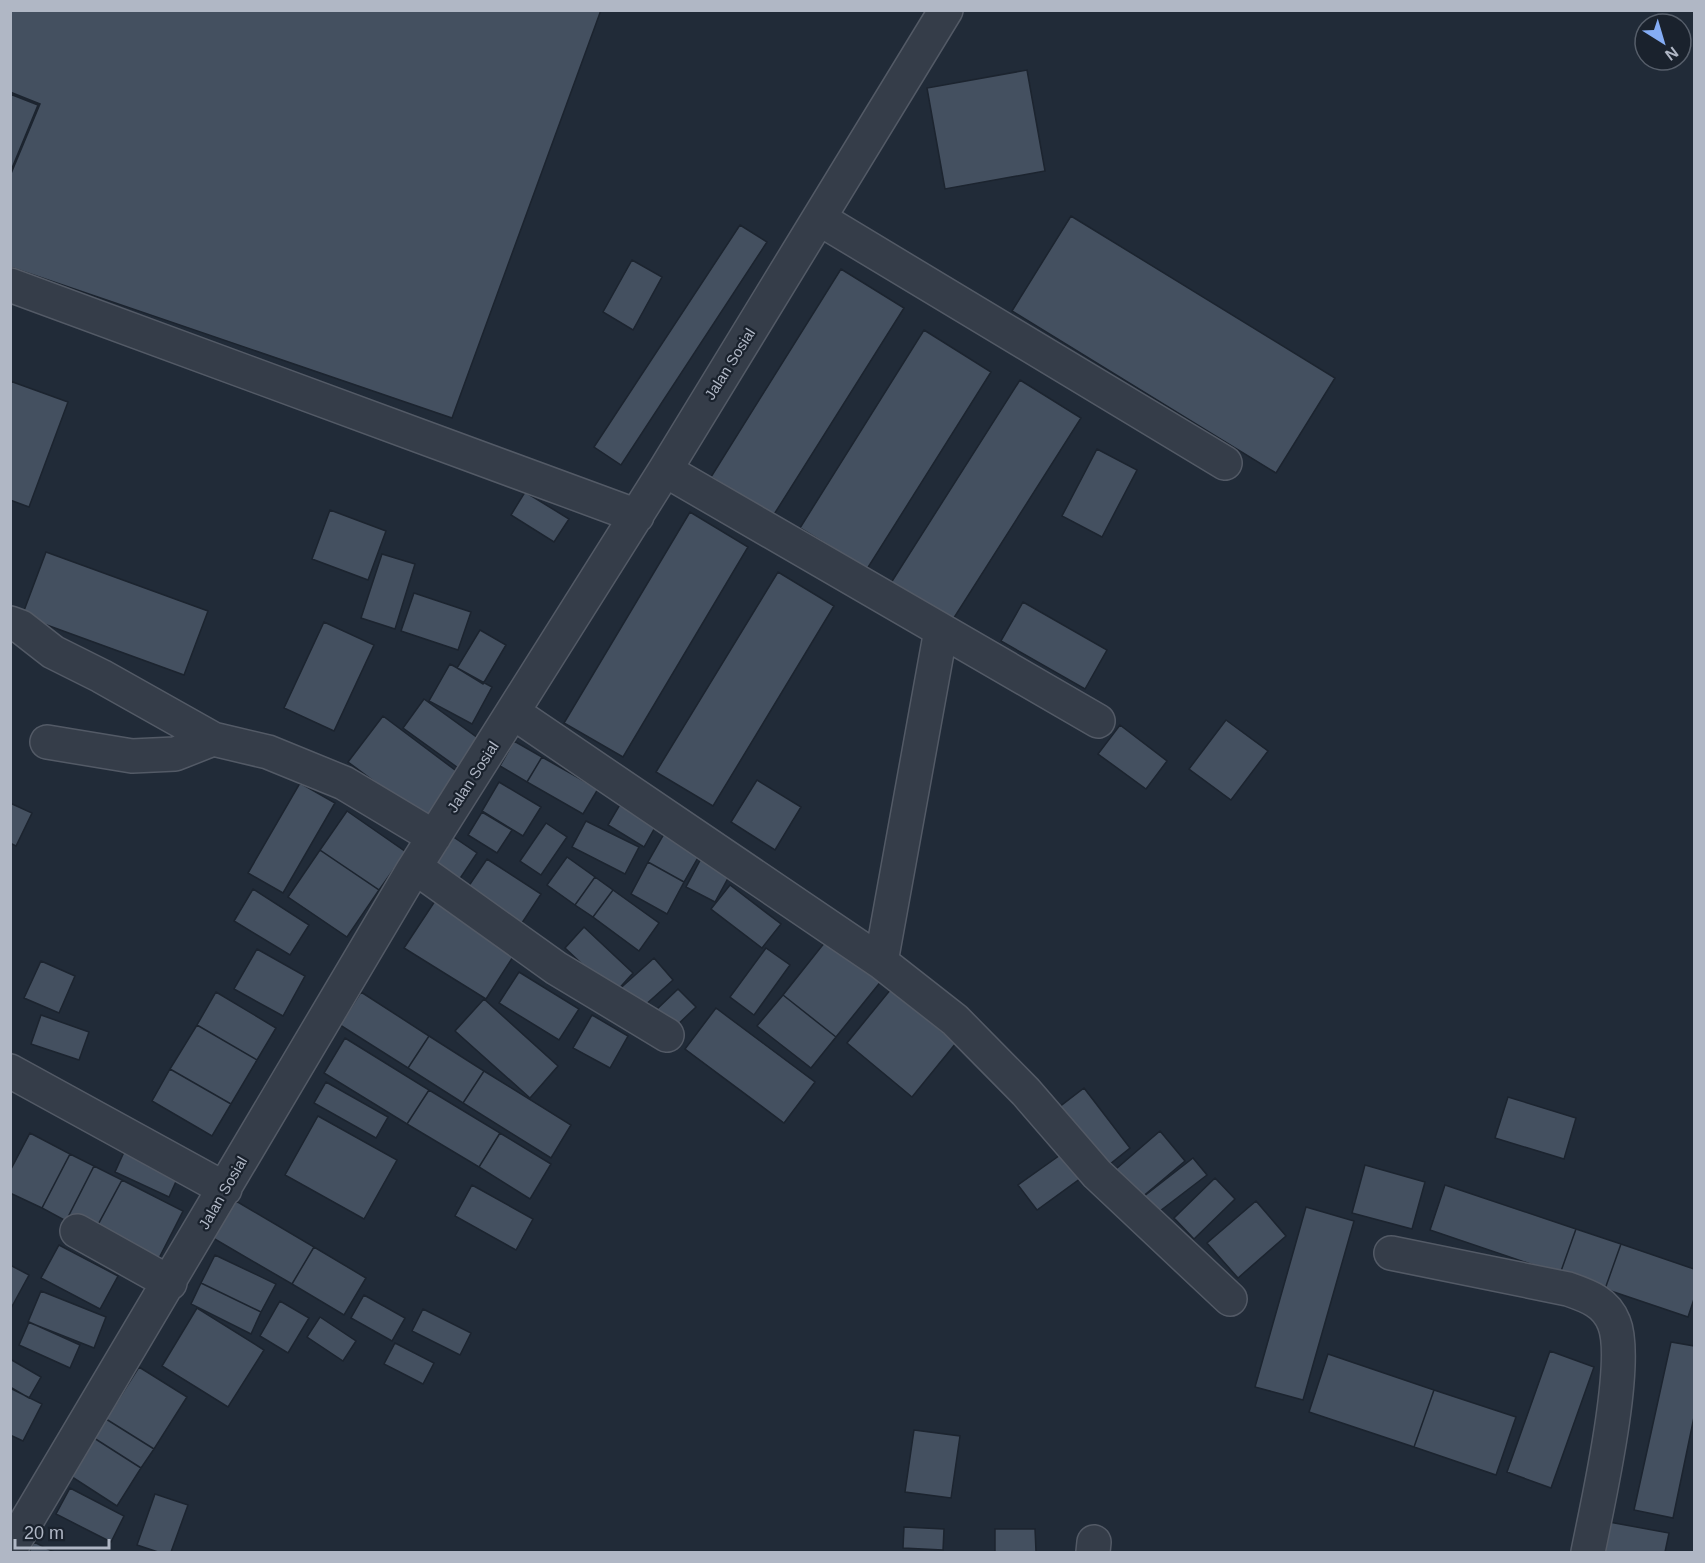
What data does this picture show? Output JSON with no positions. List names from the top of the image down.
{
  "streets": {
    "street": ["Jalan Sosial"]
  },
  "scale_bar": "20 m",
  "north": "bottom right"
}
